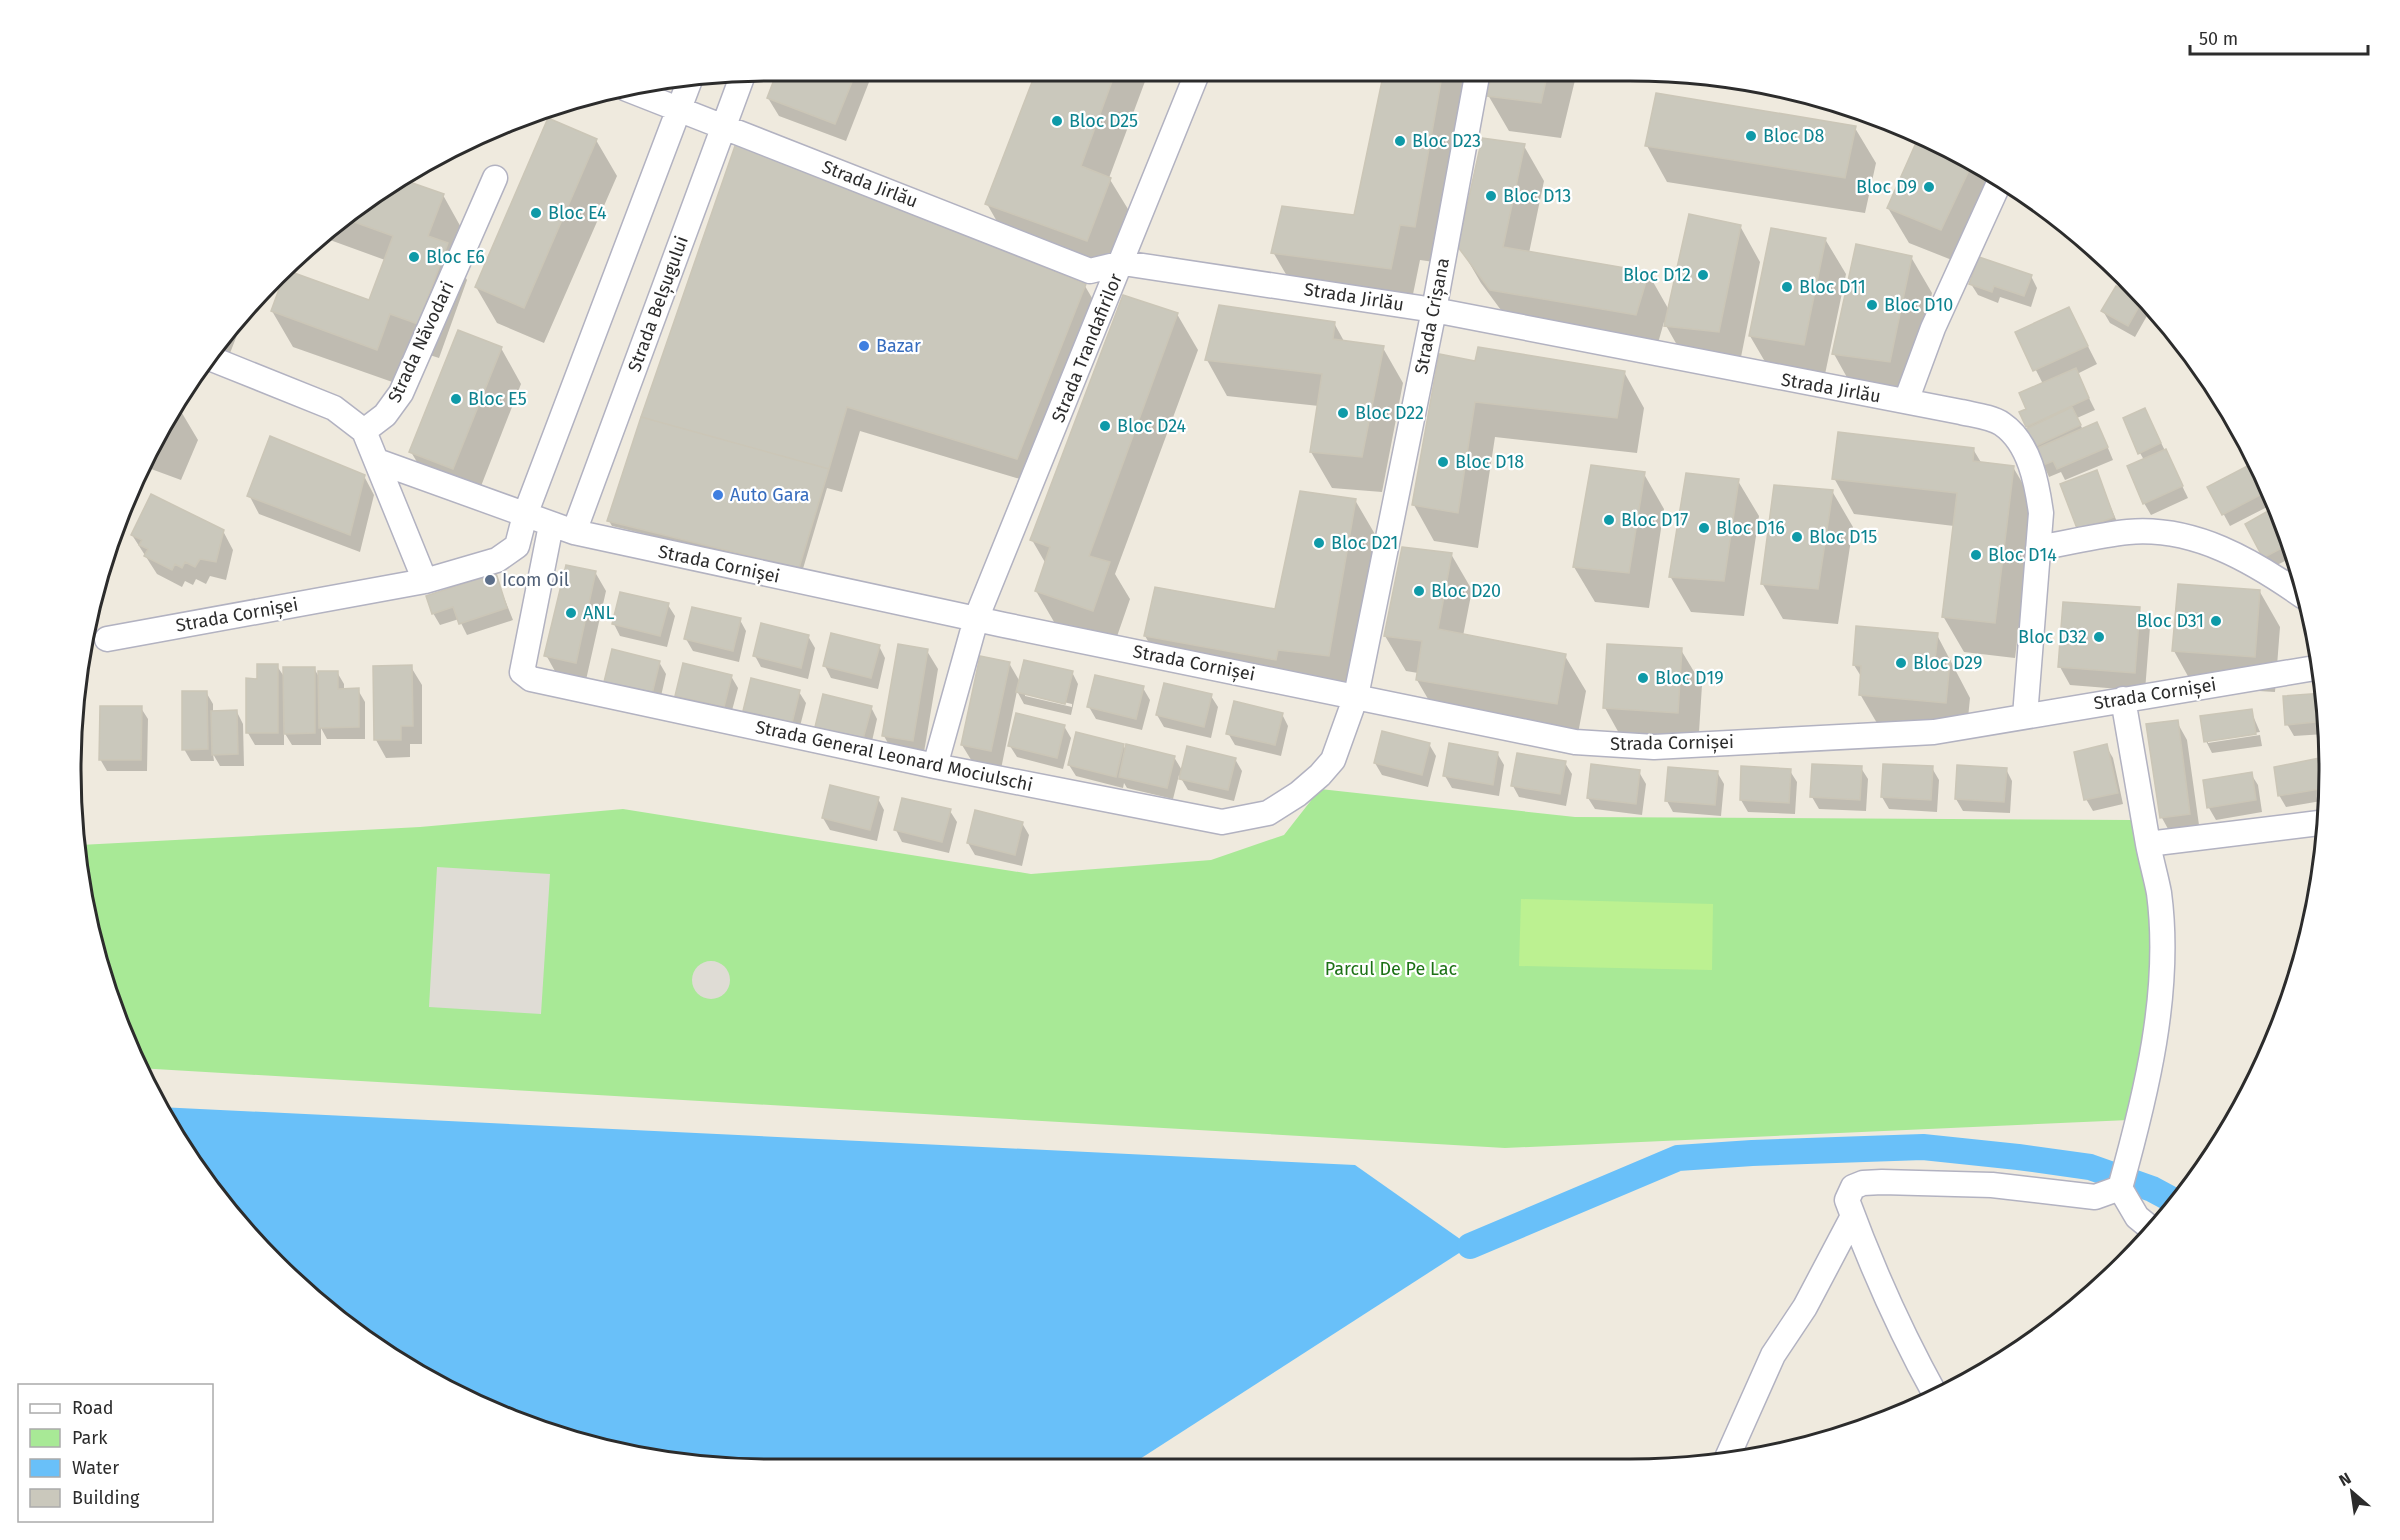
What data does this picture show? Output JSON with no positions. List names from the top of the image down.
{
  "streets": {
    "street": [
      "Strada Jirlău",
      "Strada Belșugului",
      "Strada Crișana",
      "Strada Năvodari",
      "Strada Trandafirilor",
      "Strada Cornișei",
      "Strada General Leonard Mociulschi"
    ]
  },
  "crossings": [
    ["Strada Jirlău", "Strada Belșugului"],
    ["Strada Jirlău", "Strada Crișana"],
    ["Strada Jirlău", "Strada Trandafirilor"],
    ["Strada Belșugului", "Strada Cornișei"],
    ["Strada Crișana", "Strada Cornișei"],
    ["Strada Crișana", "Strada General Leonard Mociulschi"],
    ["Strada Trandafirilor", "Strada Cornișei"],
    ["Strada Trandafirilor", "Strada General Leonard Mociulschi"],
    ["Strada Cornișei", "Strada General Leonard Mociulschi"]
  ],
  "parks": ["Parcul De Pe Lac"],
  "places": [
    "Bloc D25",
    "Bloc D8",
    "Bloc D23",
    "Bloc D9",
    "Bloc D13",
    "Bloc E4",
    "Bloc E6",
    "Bloc D12",
    "Bloc D11",
    "Bloc D10",
    "Bazar",
    "Bloc E5",
    "Bloc D22",
    "Bloc D24",
    "Bloc D18",
    "Auto Gara",
    "Bloc D17",
    "Bloc D16",
    "Bloc D15",
    "Bloc D21",
    "Bloc D14",
    "Icom Oil",
    "Bloc D20",
    "ANL",
    "Bloc D31",
    "Bloc D32",
    "Bloc D29",
    "Bloc D19"
  ],
  "legend": [
    "Road",
    "Park",
    "Water",
    "Building"
  ],
  "scale_bar": "50 m",
  "north": "top left"
}
